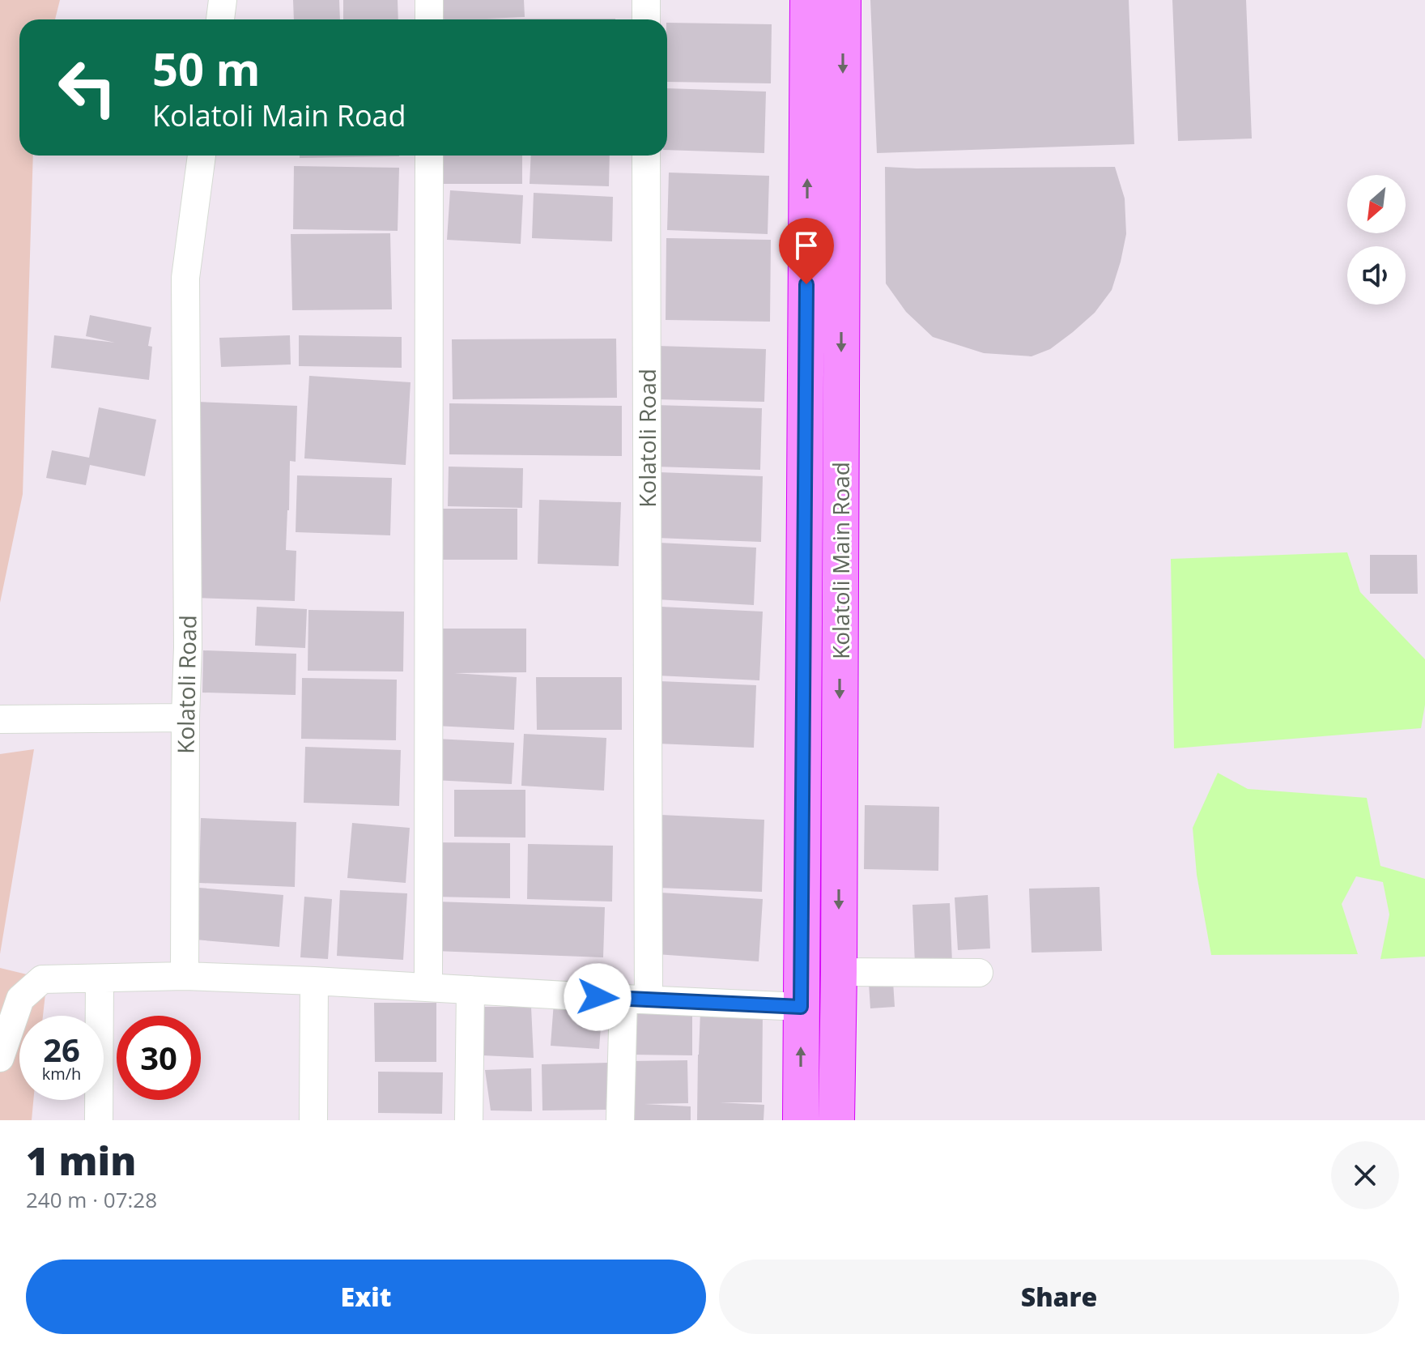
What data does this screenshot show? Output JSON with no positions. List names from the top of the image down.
{
  "streets": {
    "highway": ["Kolatoli Main Road"],
    "street": ["Kolatoli Road"]
  },
  "north": "bottom left",
  "page": {
    "turn": ["50 m", "Kolatoli Main Road"],
    "speed": "26 km/h",
    "limit": "30",
    "heading": ["1 min", "240 m · 07:28"],
    "buttons": ["Exit", "Share"]
  }
}
